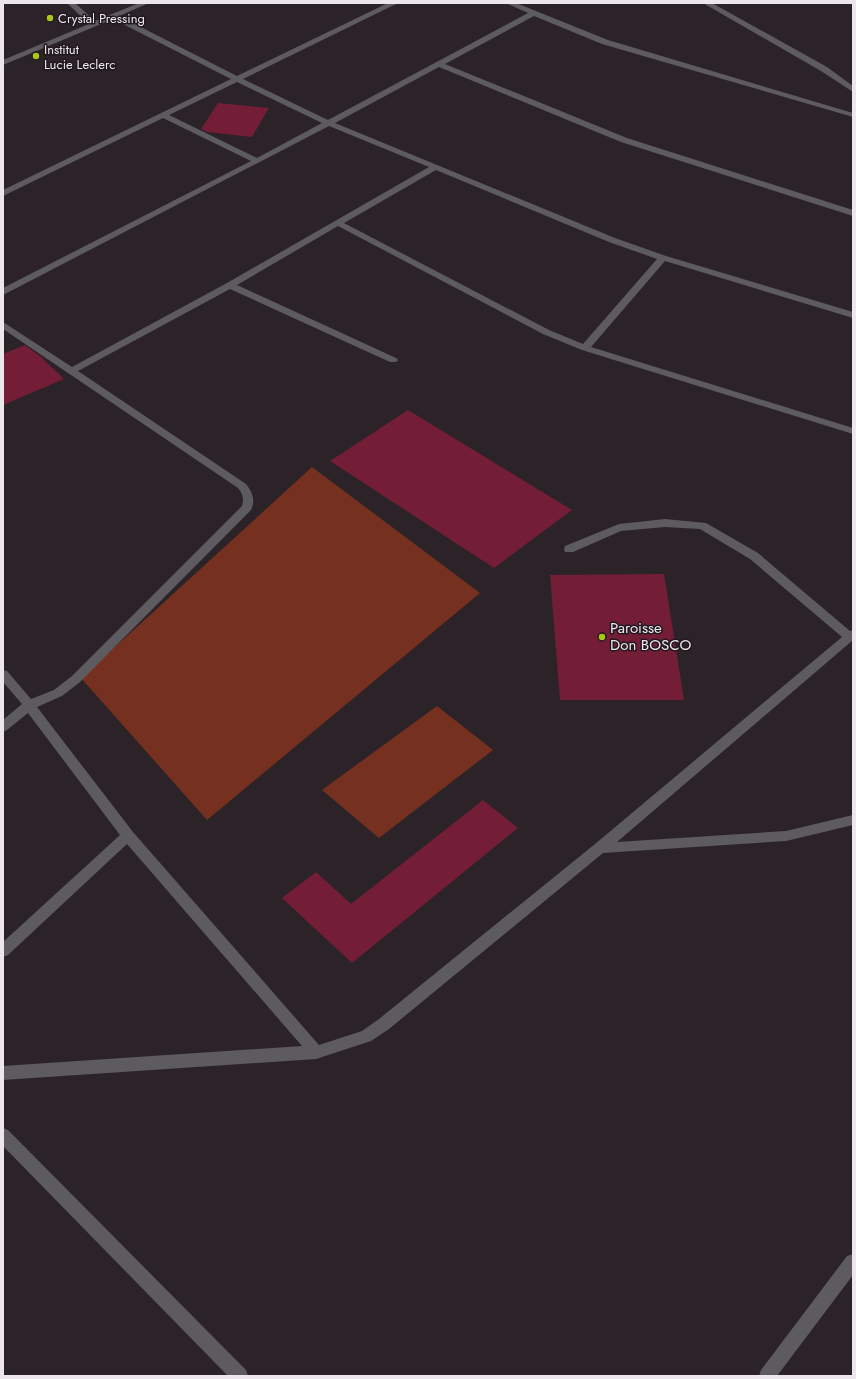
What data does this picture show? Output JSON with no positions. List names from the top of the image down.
{
  "places": ["Crystal Pressing", "Institut Lucie Leclerc", "Paroisse Don BOSCO"]
}
